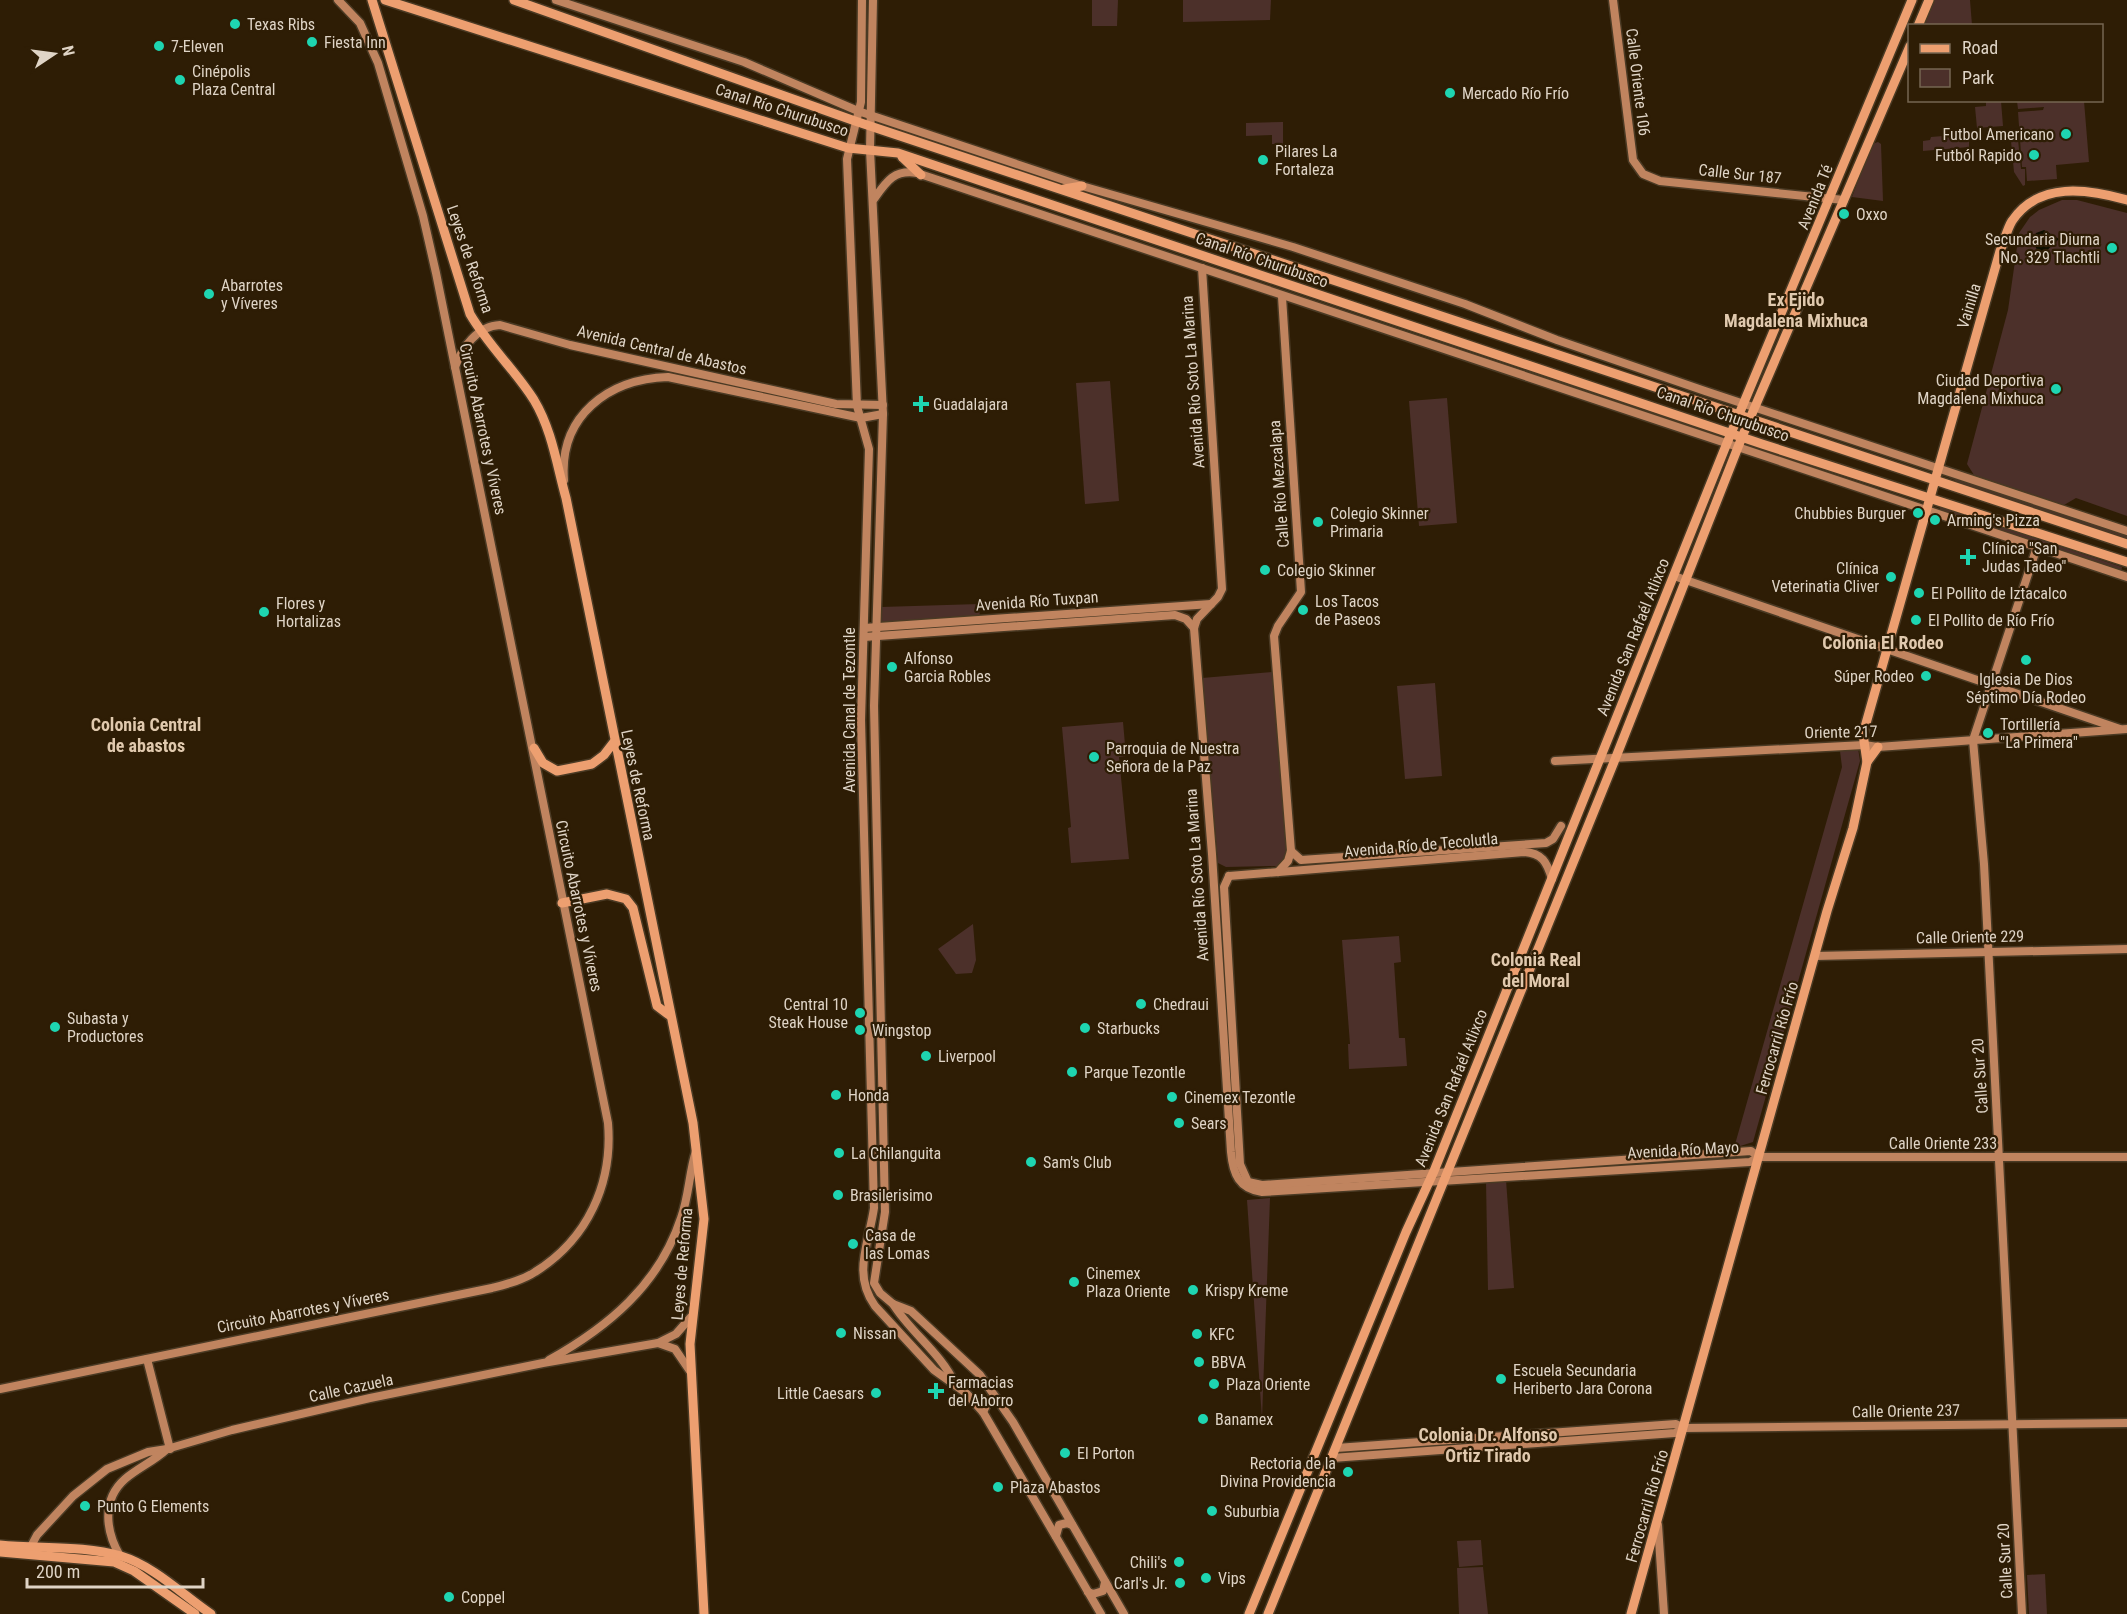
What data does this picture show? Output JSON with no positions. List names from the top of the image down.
{
  "streets": {
    "main road": [
      "Canal Río Churubusco",
      "Avenida Té",
      "Leyes de Reforma",
      "Vainilla",
      "Avenida San Rafaél Atlixco",
      "Ferrocarril Río Frío"
    ],
    "street": [
      "Calle Oriente 106",
      "Calle Sur 187",
      "Avenida Central de Abastos",
      "Avenida Río Soto La Marina",
      "Circuito Abarrotes y Víveres",
      "Calle Río Mezcalapa",
      "Avenida Río Tuxpan",
      "Avenida Canal de Tezontle",
      "Oriente 217",
      "Avenida Río de Tecolutla",
      "Calle Oriente 229",
      "Calle Sur 20",
      "Calle Oriente 233",
      "Avenida Río Mayo",
      "Calle Cazuela",
      "Calle Oriente 237"
    ]
  },
  "crossings": [
    ["Calle Oriente 106", "Calle Sur 187"],
    ["Canal Río Churubusco", "Avenida Té"],
    ["Canal Río Churubusco", "Vainilla"],
    ["Canal Río Churubusco", "Avenida Río Soto La Marina"],
    ["Canal Río Churubusco", "Calle Río Mezcalapa"],
    ["Canal Río Churubusco", "Avenida San Rafaél Atlixco"],
    ["Canal Río Churubusco", "Avenida Canal de Tezontle"],
    ["Canal Río Churubusco", "Ferrocarril Río Frío"],
    ["Canal Río Churubusco", "Calle Sur 20"],
    ["Calle Sur 187", "Avenida Té"],
    ["Avenida Té", "Avenida San Rafaél Atlixco"],
    ["Leyes de Reforma", "Avenida Central de Abastos"],
    ["Leyes de Reforma", "Calle Cazuela"],
    ["Vainilla", "Ferrocarril Río Frío"],
    ["Avenida Central de Abastos", "Avenida Canal de Tezontle"],
    ["Avenida Río Soto La Marina", "Avenida Río Tuxpan"],
    ["Avenida Río Soto La Marina", "Avenida Río de Tecolutla"],
    ["Avenida Río Soto La Marina", "Avenida Río Mayo"],
    ["Calle Río Mezcalapa", "Avenida Río de Tecolutla"],
    ["Avenida Río Tuxpan", "Avenida Canal de Tezontle"],
    ["Avenida San Rafaél Atlixco", "Oriente 217"],
    ["Avenida San Rafaél Atlixco", "Avenida Río de Tecolutla"],
    ["Avenida San Rafaél Atlixco", "Avenida Río Mayo"],
    ["Avenida San Rafaél Atlixco", "Calle Oriente 237"],
    ["Oriente 217", "Ferrocarril Río Frío"],
    ["Oriente 217", "Calle Sur 20"],
    ["Calle Oriente 229", "Ferrocarril Río Frío"],
    ["Calle Oriente 229", "Calle Sur 20"],
    ["Ferrocarril Río Frío", "Calle Oriente 233"],
    ["Ferrocarril Río Frío", "Avenida Río Mayo"],
    ["Ferrocarril Río Frío", "Calle Oriente 237"],
    ["Calle Sur 20", "Calle Oriente 233"],
    ["Calle Sur 20", "Calle Oriente 237"],
    ["Calle Oriente 233", "Avenida Río Mayo"]
  ],
  "districts": [
    "Ex Ejido Magdalena Mixhuca",
    "Colonia El Rodeo",
    "Colonia Central de abastos",
    "Colonia Real del Moral",
    "Colonia Dr. Alfonso Ortiz Tirado"
  ],
  "places": {
    "other": [
      "Texas Ribs",
      "Fiesta Inn",
      "7-Eleven",
      "Cinépolis Plaza Central",
      "Mercado Río Frío",
      "Futbol Americano",
      "Futból Rapido",
      "Pilares La Fortaleza",
      "Oxxo",
      "Secundaria Diurna No. 329 Tlachtli",
      "Abarrotes y Víveres",
      "Ciudad Deportiva Magdalena Mixhuca",
      "Chubbies Burguer",
      "Arming's Pizza",
      "Colegio Skinner Primaria",
      "Colegio Skinner",
      "Clínica Veterinatia Cliver",
      "El Pollito de Iztacalco",
      "Los Tacos de Paseos",
      "Flores y Hortalizas",
      "El Pollito de Río Frío",
      "Iglesia De Dios Séptimo Día Rodeo",
      "Alfonso Garcia Robles",
      "Súper Rodeo",
      "Tortillería \"La Primera\"",
      "Parroquia de Nuestra Señora de la Paz",
      "Chedraui",
      "Central 10 Steak House",
      "Subasta y Productores",
      "Starbucks",
      "Wingstop",
      "Liverpool",
      "Parque Tezontle",
      "Honda",
      "Cinemex Tezontle",
      "Sears",
      "La Chilanguita",
      "Sam's Club",
      "Brasilerisimo",
      "Casa de las Lomas",
      "Cinemex Plaza Oriente",
      "Krispy Kreme",
      "Nissan",
      "KFC",
      "BBVA",
      "Escuela Secundaria Heriberto Jara Corona",
      "Plaza Oriente",
      "Little Caesars",
      "Banamex",
      "El Porton",
      "Rectoria de la Divina Providencia",
      "Plaza Abastos",
      "Punto G Elements",
      "Suburbia",
      "Chili's",
      "Vips",
      "Carl's Jr.",
      "Coppel"
    ],
    "health": ["Guadalajara", "Clínica \"San Judas Tadeo\"", "Farmacias del Ahorro"]
  },
  "legend": ["Road", "Park"],
  "scale_bar": "200 m",
  "north": "right"
}
